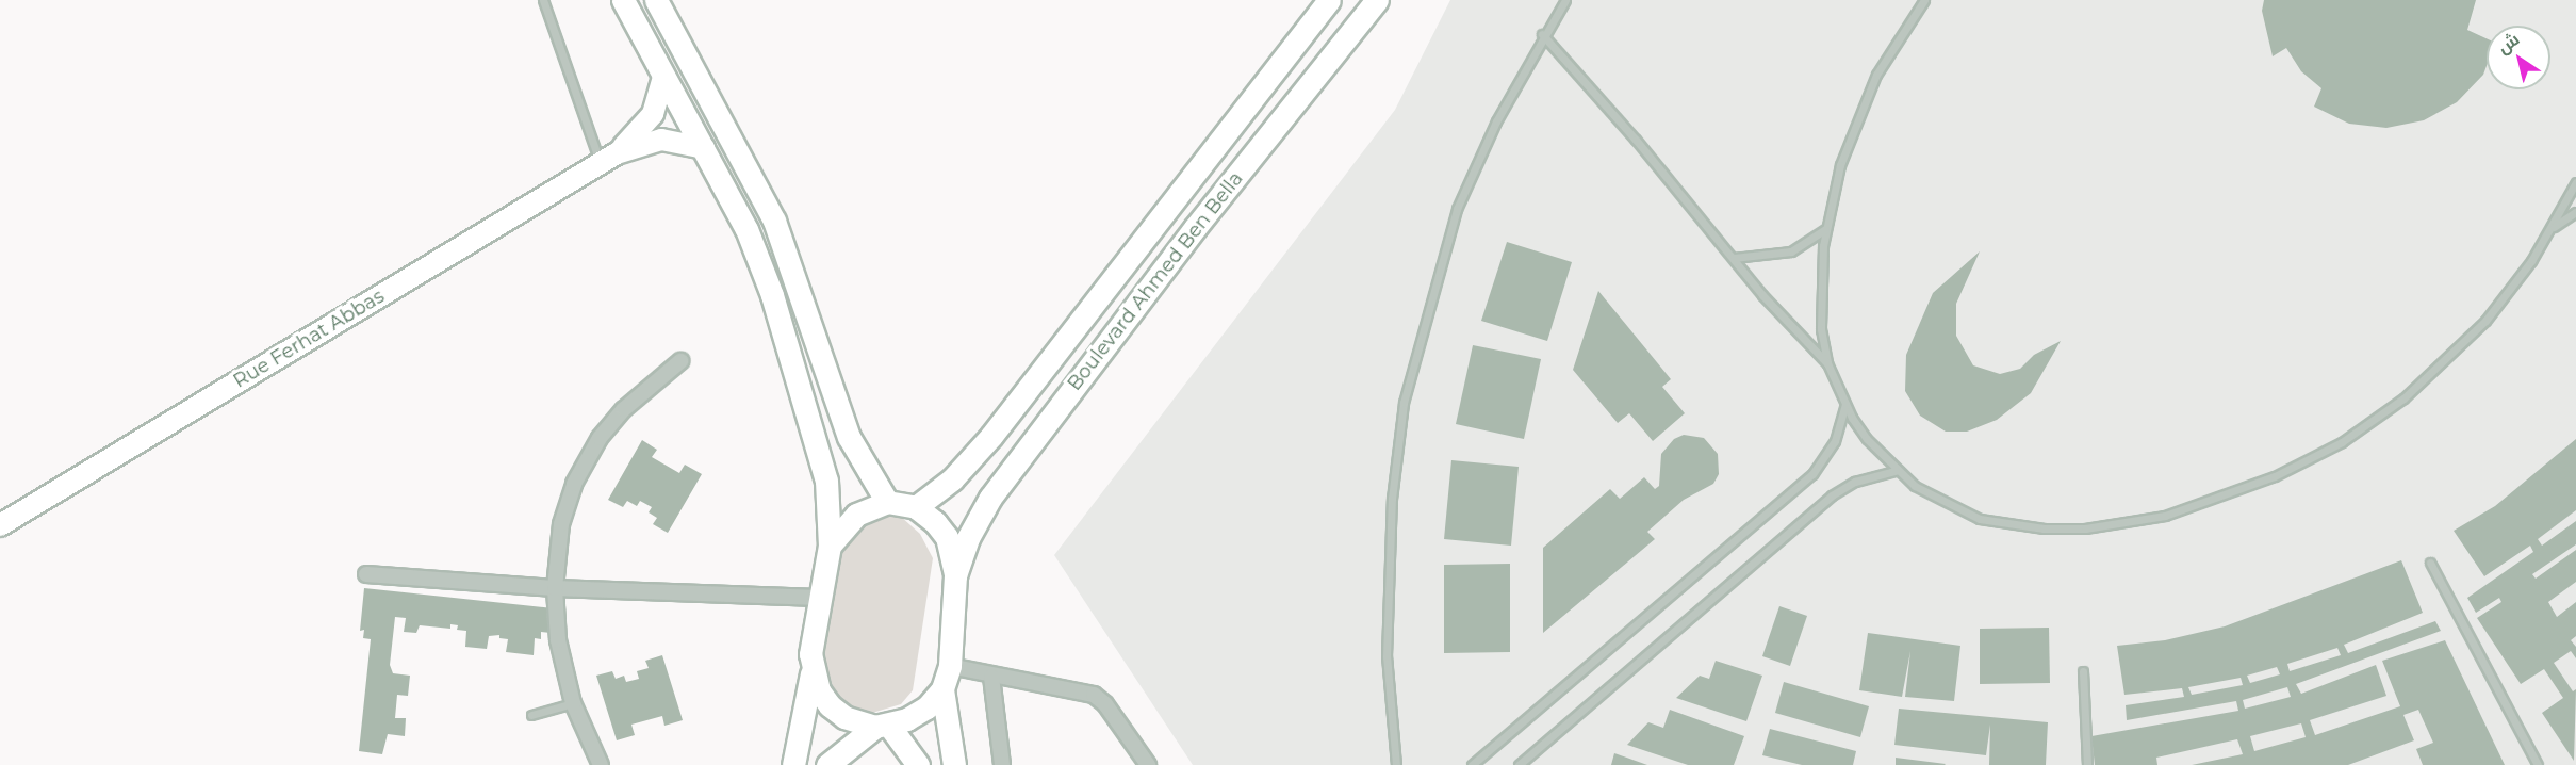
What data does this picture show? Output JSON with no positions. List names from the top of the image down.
{
  "streets": {
    "main road": ["Boulevard Ahmed Ben Bella"],
    "street": ["Rue Ferhat Abbas"]
  },
  "north": "top left"
}
